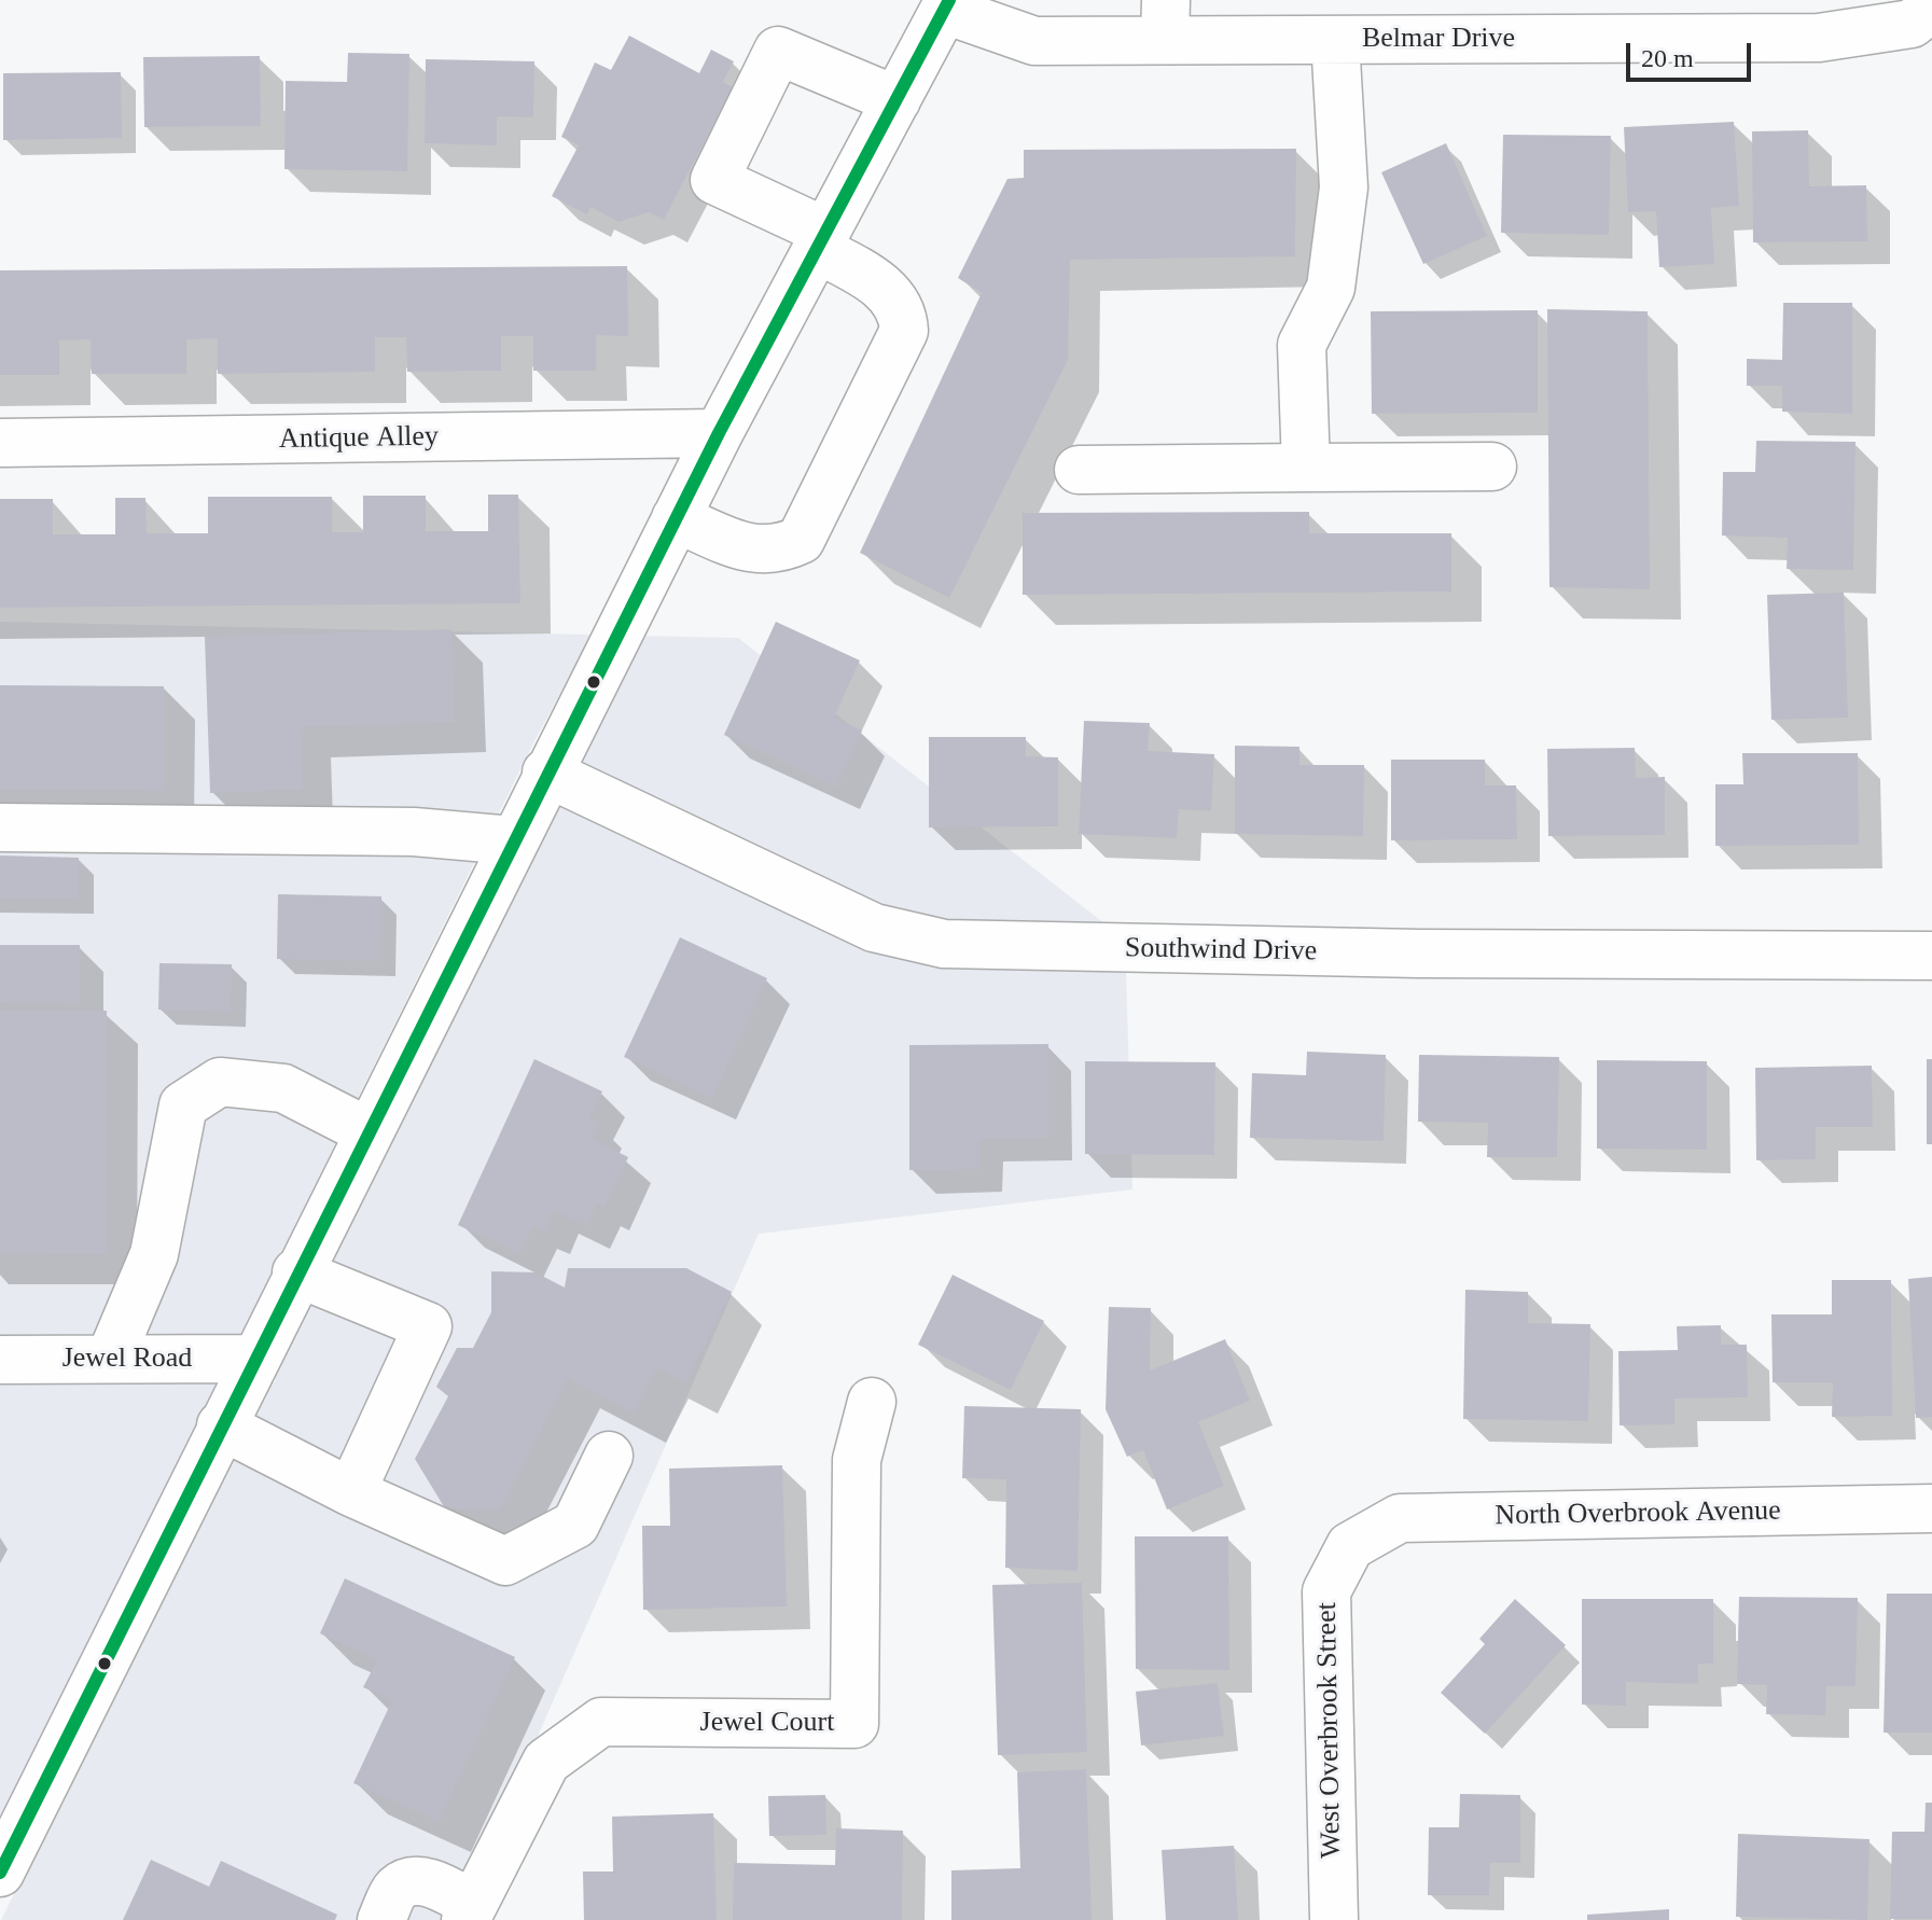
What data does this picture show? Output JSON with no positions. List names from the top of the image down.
{
  "streets": {
    "street": [
      "Belmar Drive",
      "Antique Alley",
      "Southwind Drive",
      "Jewel Road",
      "North Overbrook Avenue",
      "Jewel Court",
      "West Overbrook Street"
    ]
  },
  "crossings": [
    ["North Overbrook Avenue", "West Overbrook Street"]
  ],
  "scale_bar": "20 m"
}
